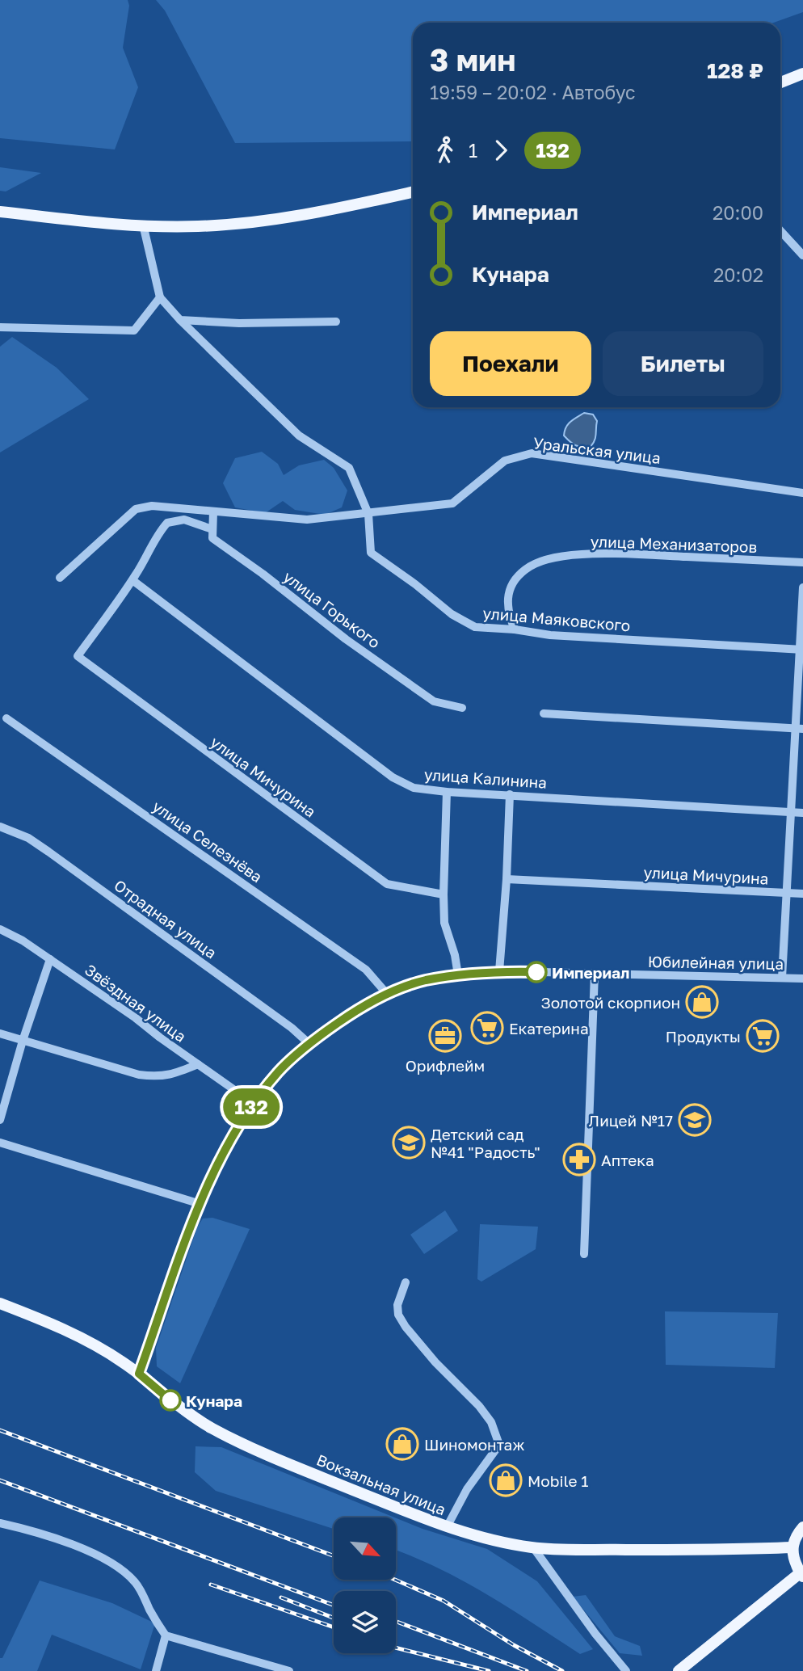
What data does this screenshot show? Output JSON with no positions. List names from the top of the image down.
{
  "streets": {
    "main road": ["Вокзальная улица"],
    "street": [
      "Уральская улица",
      "улица Механизаторов",
      "улица Горького",
      "улица Маяковского",
      "улица Мичурина",
      "улица Калинина",
      "улица Селезнёва",
      "Отрадная улица",
      "Юбилейная улица",
      "Звёздная улица"
    ]
  },
  "crossings": [
    ["Уральская улица", "улица Маяковского"],
    ["улица Механизаторов", "улица Маяковского"],
    ["улица Мичурина", "улица Калинина"],
    ["улица Селезнёва", "Юбилейная улица"],
    ["Отрадная улица", "Юбилейная улица"],
    ["Юбилейная улица", "Звёздная улица"],
    ["Юбилейная улица", "Вокзальная улица"]
  ],
  "places": {
    "other": ["Империал", "Кунара"],
    "shop": ["Золотой скорпион", "Шиномонтаж", "Mobile 1"],
    "supermarket": ["Екатерина", "Продукты"],
    "office": ["Орифлейм"],
    "school or university": ["Лицей №17", "Детский сад №41 \"Радость\""],
    "pharmacy": ["Аптека"]
  },
  "lines": ["bus line 132"],
  "north": "bottom right",
  "page": {
    "on_map": "132",
    "heading": ["3 мин", "19:59 – 20:02 · Автобус", "128 ₽"],
    "legs": ["1", "132"],
    "list": [
      {
        "name": "Империал",
        "value": "20:00"
      },
      {
        "name": "Кунара",
        "value": "20:02"
      }
    ],
    "buttons": ["Поехали", "Билеты"]
  }
}
